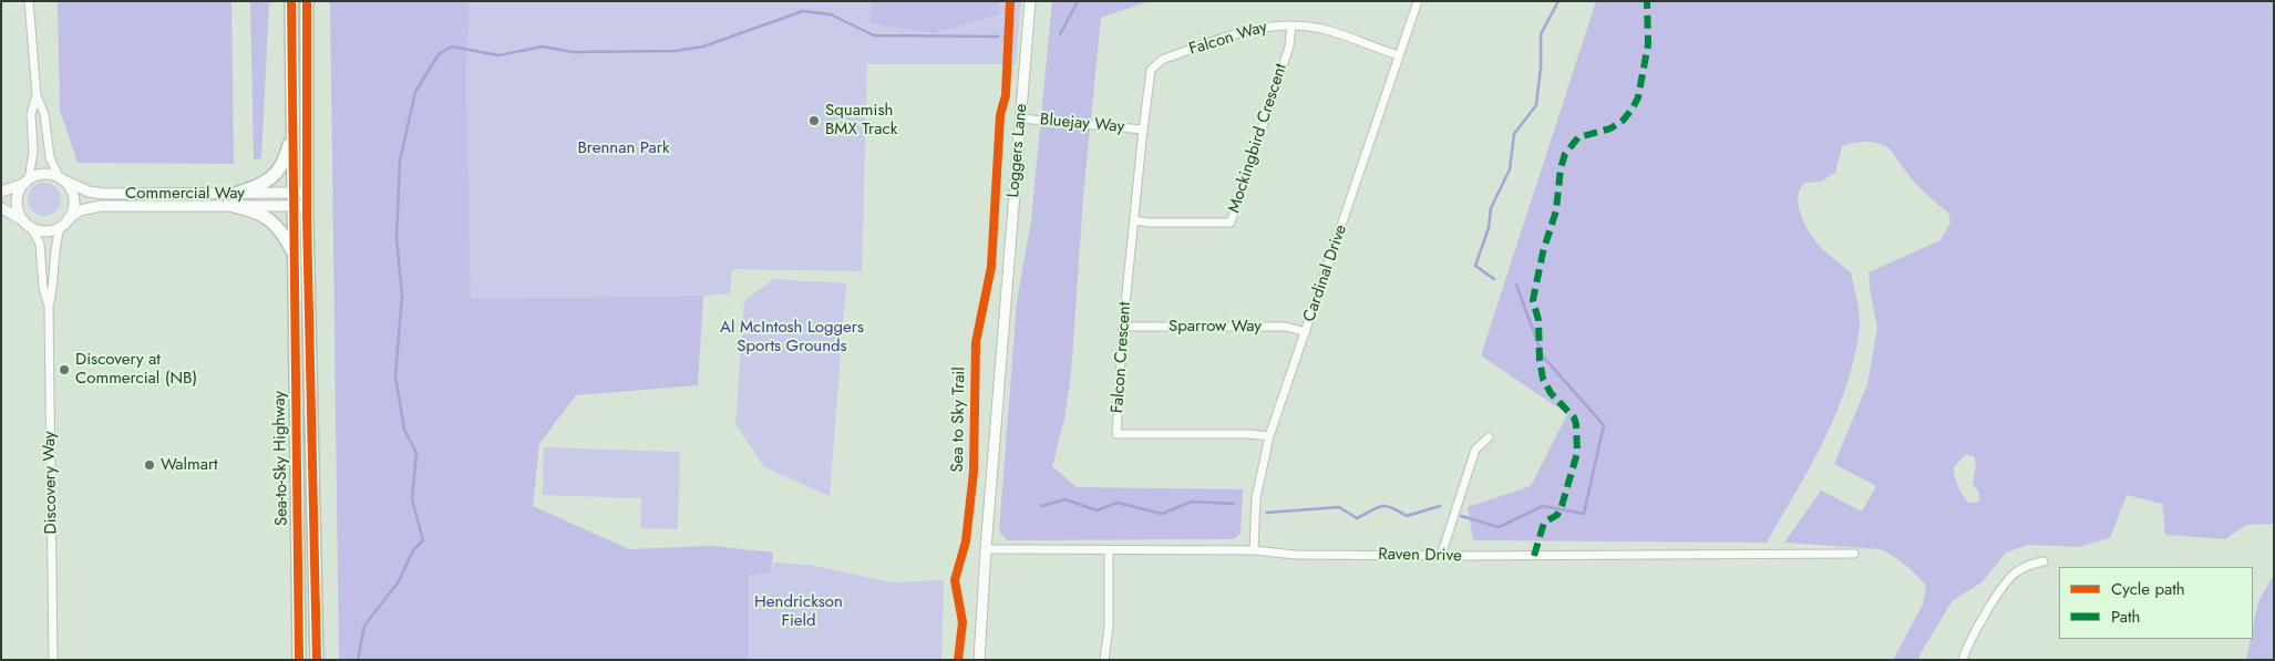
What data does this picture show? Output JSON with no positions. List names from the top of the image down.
{
  "streets": {
    "highway": ["Sea-to-Sky Highway"],
    "street": [
      "Falcon Way",
      "Bluejay Way",
      "Mockingbird Crescent",
      "Loggers Lane",
      "Commercial Way",
      "Cardinal Drive",
      "Sparrow Way",
      "Falcon Crescent",
      "Discovery Way",
      "Raven Drive"
    ],
    "cycle path": ["Sea to Sky Trail"]
  },
  "crossings": [
    ["Falcon Way", "Bluejay Way"],
    ["Falcon Way", "Mockingbird Crescent"],
    ["Falcon Way", "Cardinal Drive"],
    ["Falcon Way", "Falcon Crescent"],
    ["Bluejay Way", "Loggers Lane"],
    ["Bluejay Way", "Falcon Crescent"],
    ["Mockingbird Crescent", "Falcon Crescent"],
    ["Loggers Lane", "Raven Drive"],
    ["Commercial Way", "Sea-to-Sky Highway"],
    ["Commercial Way", "Discovery Way"],
    ["Cardinal Drive", "Sparrow Way"],
    ["Cardinal Drive", "Falcon Crescent"],
    ["Cardinal Drive", "Raven Drive"],
    ["Sparrow Way", "Falcon Crescent"]
  ],
  "parks": ["Brennan Park", "Al McIntosh Loggers Sports Grounds", "Hendrickson Field"],
  "places": ["Squamish BMX Track", "Discovery at Commercial (NB)", "Walmart"],
  "legend": ["Cycle path", "Path"]
}
